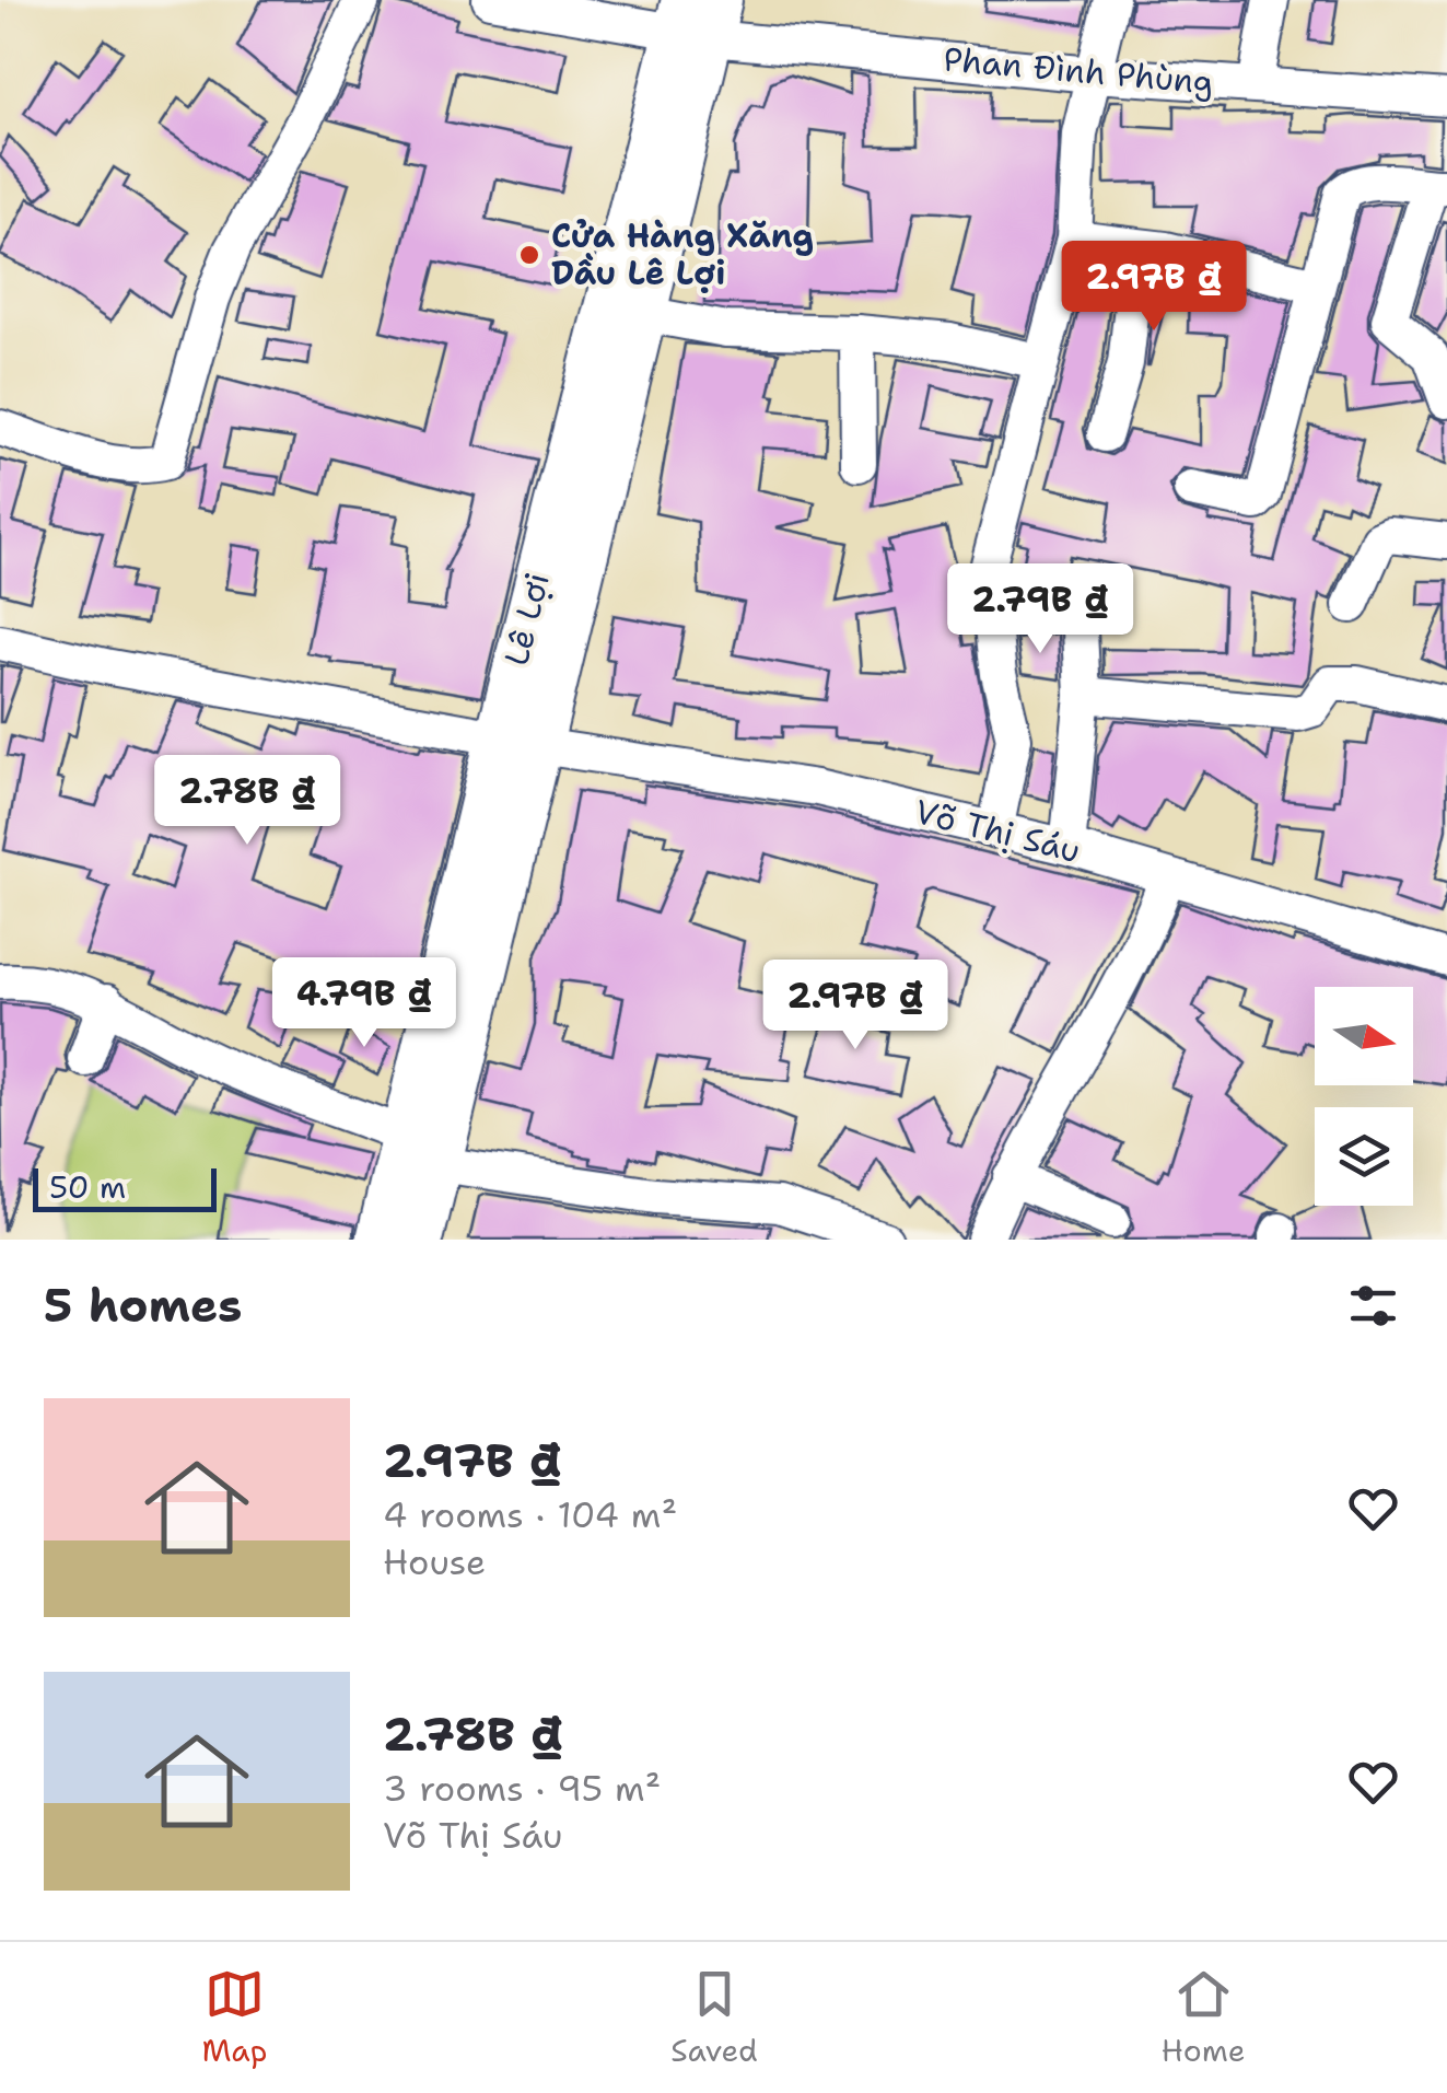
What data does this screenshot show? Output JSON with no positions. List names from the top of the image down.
{
  "streets": {
    "main road": ["Lê Lợi"],
    "street": ["Phan Đình Phùng", "Võ Thị Sáu"]
  },
  "crossings": [
    ["Phan Đình Phùng", "Lê Lợi"],
    ["Lê Lợi", "Võ Thị Sáu"]
  ],
  "places": ["Cửa Hàng Xăng Dầu Lê Lợi"],
  "scale_bar": "50 m",
  "north": "right",
  "page": {
    "price": [
      "2.97B ₫",
      "2.79B ₫",
      "2.78B ₫",
      "4.79B ₫",
      "2.97B ₫"
    ],
    "scale": "50 m",
    "heading": "5 homes",
    "list": [
      {
        "name": "2.97B ₫",
        "note": "4 rooms · 104 m² · House"
      },
      {
        "name": "2.78B ₫",
        "note": "3 rooms · 95 m² · Võ Thị Sáu"
      }
    ],
    "tabs": ["Map", "Saved", "Home"]
  }
}
